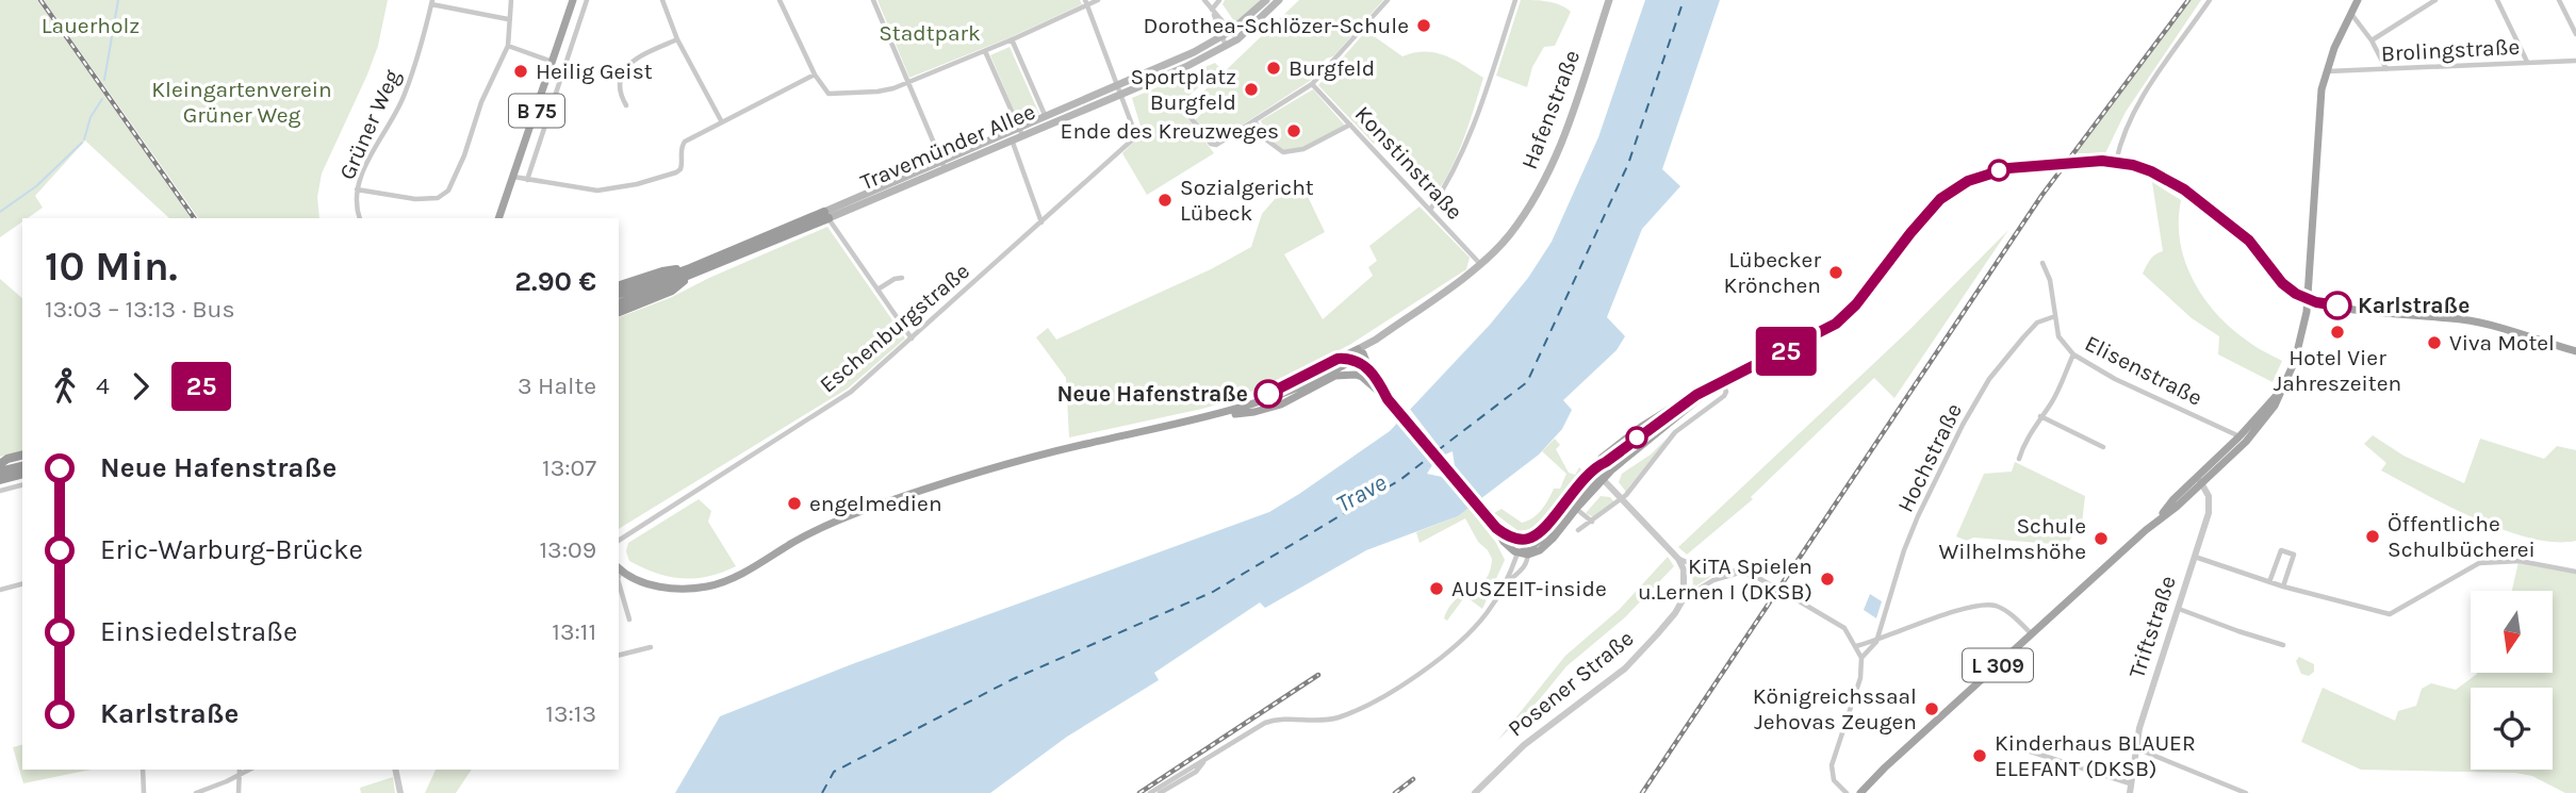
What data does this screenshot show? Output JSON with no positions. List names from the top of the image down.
{
  "streets": {
    "highway": ["Travemünder Allee"],
    "main road": ["Hafenstraße", "B 75", "L 309"],
    "street": [
      "Brolingstraße",
      "Grüner Weg",
      "Konstinstraße",
      "Eschenburgstraße",
      "Elisenstraße",
      "Hochstraße",
      "Triftstraße",
      "Posener Straße"
    ]
  },
  "crossings": [
    ["Brolingstraße", "L 309"],
    ["Hafenstraße", "Konstinstraße"],
    ["Travemünder Allee", "Eschenburgstraße"],
    ["Elisenstraße", "Hochstraße"],
    ["Elisenstraße", "L 309"],
    ["Triftstraße", "L 309"]
  ],
  "water": ["Trave"],
  "parks": ["Lauerholz", "Stadtpark", "Kleingartenverein Grüner Weg"],
  "places": [
    "Dorothea-Schlözer-Schule",
    "Burgfeld",
    "Heilig Geist",
    "Sportplatz Burgfeld",
    "Ende des Kreuzweges",
    "Sozialgericht Lübeck",
    "Lübecker Krönchen",
    "Karlstraße",
    "Hotel Vier Jahreszeiten",
    "Viva Motel",
    "Neue Hafenstraße",
    "engelmedien",
    "Öffentliche Schulbücherei",
    "Schule Wilhelmshöhe",
    "KiTA Spielen u.Lernen I (DKSB)",
    "AUSZEIT-inside",
    "Königreichssaal Jehovas Zeugen",
    "Kinderhaus BLAUER ELEFANT (DKSB)"
  ],
  "lines": ["bus line 25"],
  "north": "bottom",
  "page": {
    "on_map": "25",
    "heading": ["10 Min.", "13:03 – 13:13 · Bus", "2.90 €"],
    "legs": ["4", "25", "3 Halte"],
    "list": [
      {
        "name": "Neue Hafenstraße",
        "value": "13:07"
      },
      {
        "name": "Eric-Warburg-Brücke",
        "value": "13:09"
      },
      {
        "name": "Einsiedelstraße",
        "value": "13:11"
      },
      {
        "name": "Karlstraße",
        "value": "13:13"
      }
    ]
  }
}
